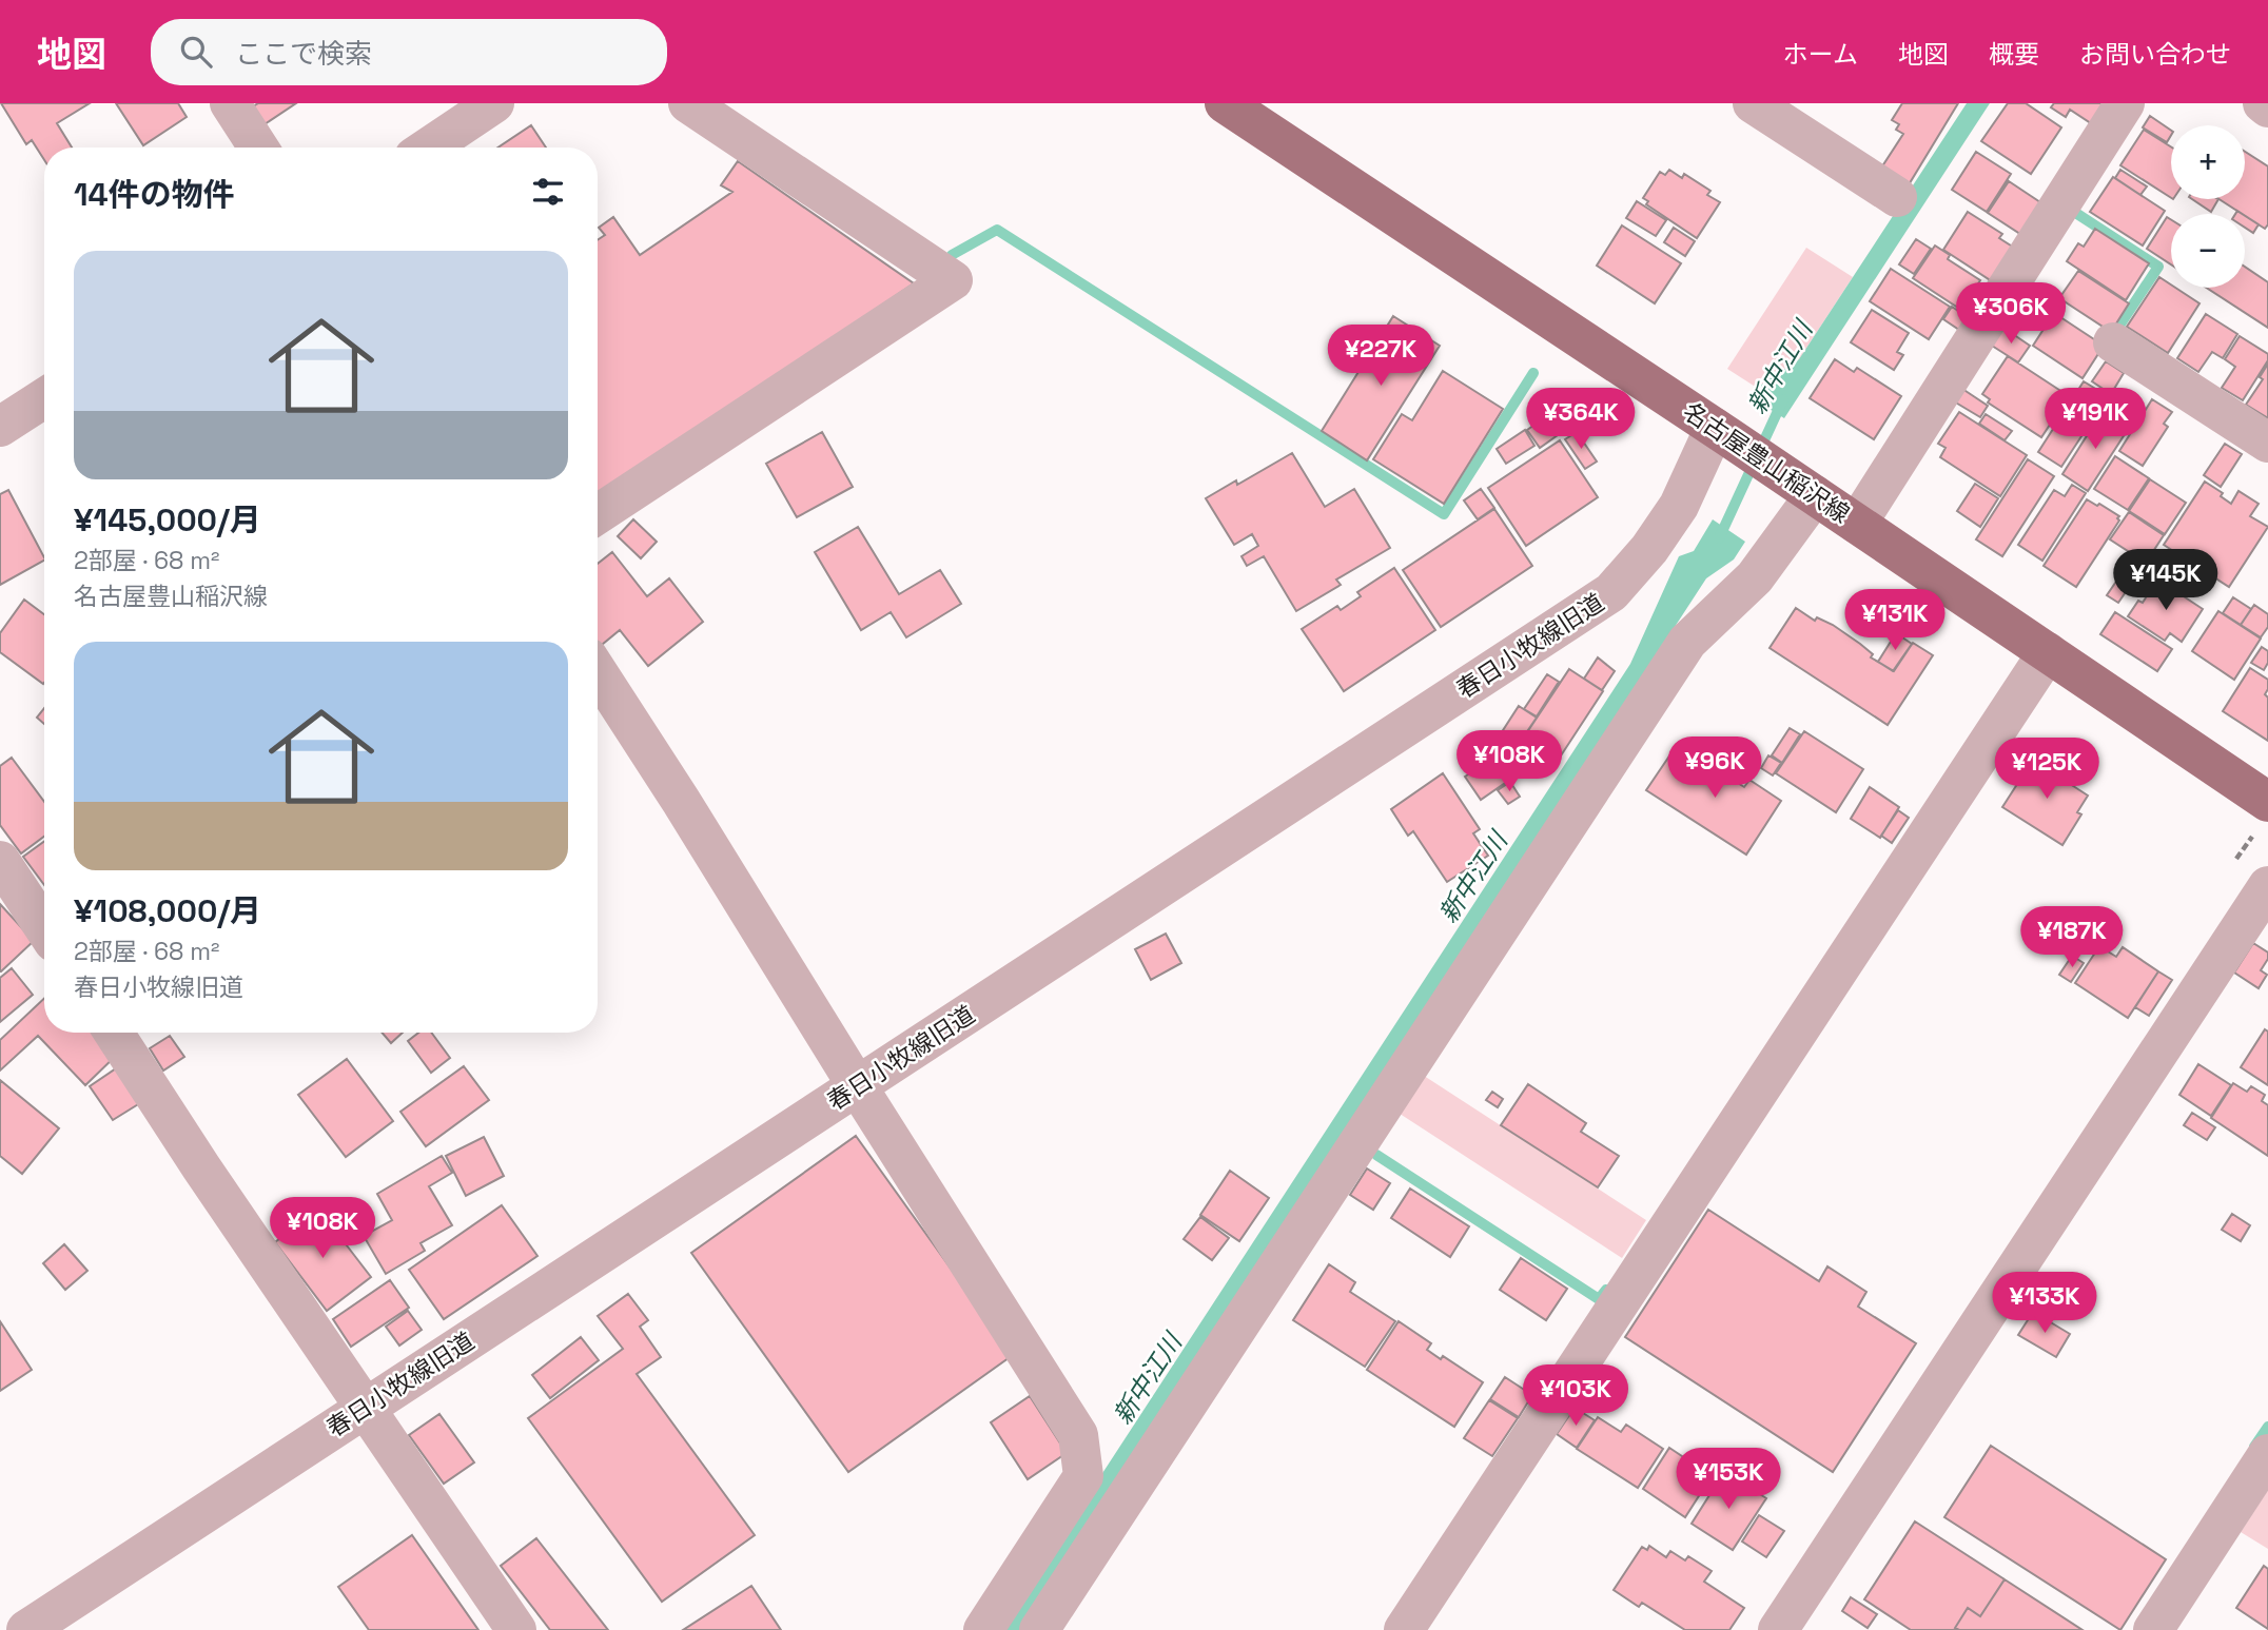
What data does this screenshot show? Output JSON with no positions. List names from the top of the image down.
{
  "streets": {
    "main road": ["名古屋豊山稲沢線"],
    "street": ["春日小牧線旧道"]
  },
  "crossings": [
    ["名古屋豊山稲沢線", "春日小牧線旧道"]
  ],
  "water": ["新中江川"],
  "page": {
    "header": "地図",
    "search": "ここで検索",
    "nav": [
      "ホーム",
      "地図",
      "概要",
      "お問い合わせ"
    ],
    "map_buttons": ["+", "−"],
    "heading": "14件の物件",
    "list": [
      {
        "name": "¥145,000/月",
        "note": "2部屋 · 68 m² · 名古屋豊山稲沢線"
      },
      {
        "name": "¥108,000/月",
        "note": "2部屋 · 68 m² · 春日小牧線旧道"
      }
    ],
    "price": [
      "¥306K",
      "¥227K",
      "¥364K",
      "¥191K",
      "¥145K",
      "¥131K",
      "¥108K",
      "¥96K",
      "¥125K",
      "¥187K",
      "¥108K",
      "¥133K",
      "¥103K",
      "¥153K"
    ]
  }
}
